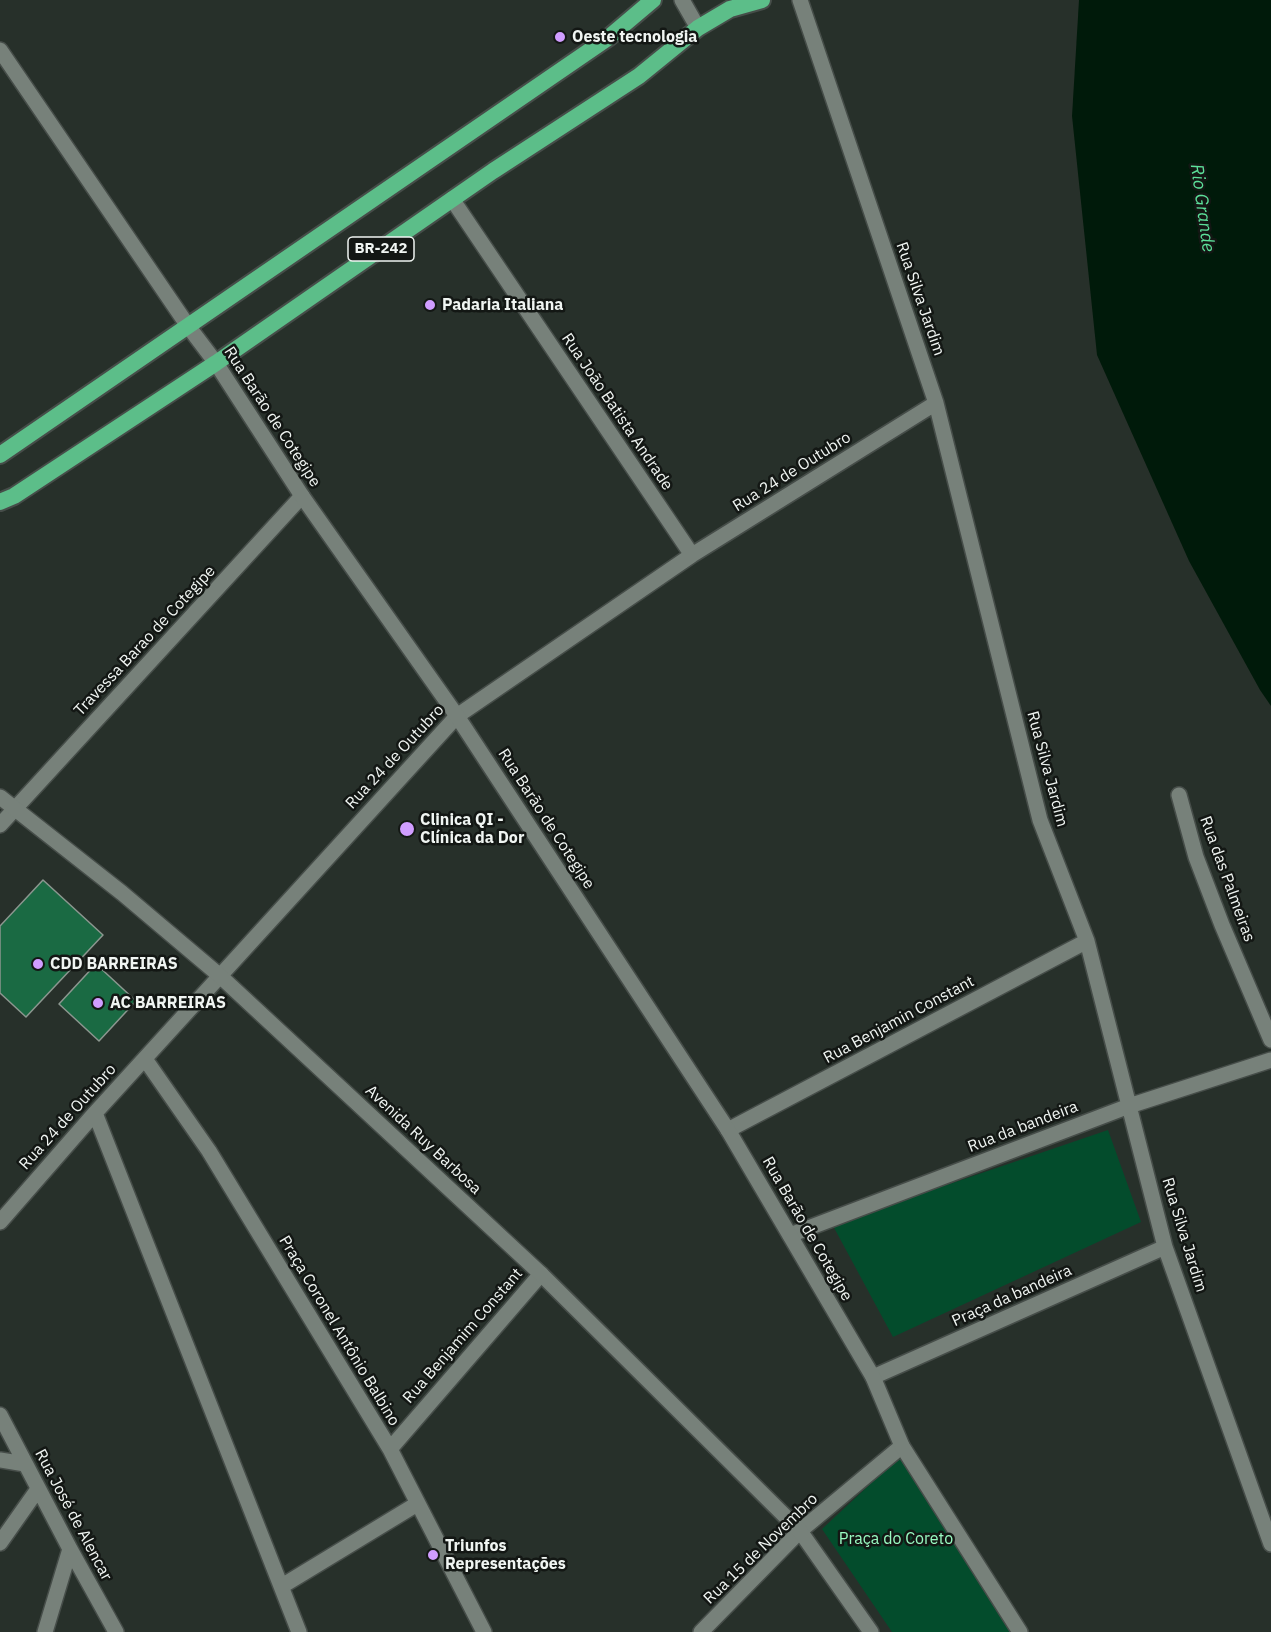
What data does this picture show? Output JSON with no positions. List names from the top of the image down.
{
  "streets": {
    "highway": ["BR-242"],
    "street": [
      "Rua Silva Jardim",
      "Rua João Batista Andrade",
      "Rua Barão de Cotegipe",
      "Rua 24 de Outubro",
      "Travessa Barao de Cotegipe",
      "Rua das Palmeiras",
      "Rua Benjamin Constant",
      "Rua da bandeira",
      "Avenida Ruy Barbosa",
      "Praça da bandeira",
      "Praça Coronel Antônio Balbino",
      "Rua Benjamim Constant",
      "Rua José de Alencar",
      "Rua 15 de Novembro"
    ]
  },
  "crossings": [
    ["BR-242", "Rua João Batista Andrade"],
    ["BR-242", "Rua Barão de Cotegipe"],
    ["Rua Silva Jardim", "Rua 24 de Outubro"],
    ["Rua Silva Jardim", "Rua Benjamin Constant"],
    ["Rua Silva Jardim", "Rua da bandeira"],
    ["Rua Silva Jardim", "Praça da bandeira"],
    ["Rua João Batista Andrade", "Rua 24 de Outubro"],
    ["Rua Barão de Cotegipe", "Rua 24 de Outubro"],
    ["Rua Barão de Cotegipe", "Travessa Barao de Cotegipe"],
    ["Rua Barão de Cotegipe", "Rua Benjamin Constant"],
    ["Rua Barão de Cotegipe", "Rua da bandeira"],
    ["Rua Barão de Cotegipe", "Praça da bandeira"],
    ["Rua Barão de Cotegipe", "Rua 15 de Novembro"],
    ["Rua 24 de Outubro", "Avenida Ruy Barbosa"],
    ["Rua 24 de Outubro", "Praça Coronel Antônio Balbino"],
    ["Travessa Barao de Cotegipe", "Avenida Ruy Barbosa"],
    ["Avenida Ruy Barbosa", "Rua Benjamim Constant"],
    ["Avenida Ruy Barbosa", "Rua 15 de Novembro"],
    ["Praça Coronel Antônio Balbino", "Rua Benjamim Constant"]
  ],
  "water": ["Rio Grande"],
  "parks": ["Praça do Coreto"],
  "places": [
    "Oeste tecnologia",
    "Padaria Italiana",
    "Clinica QI - Clínica da Dor",
    "CDD BARREIRAS",
    "AC BARREIRAS",
    "Triunfos Representações"
  ]
}
